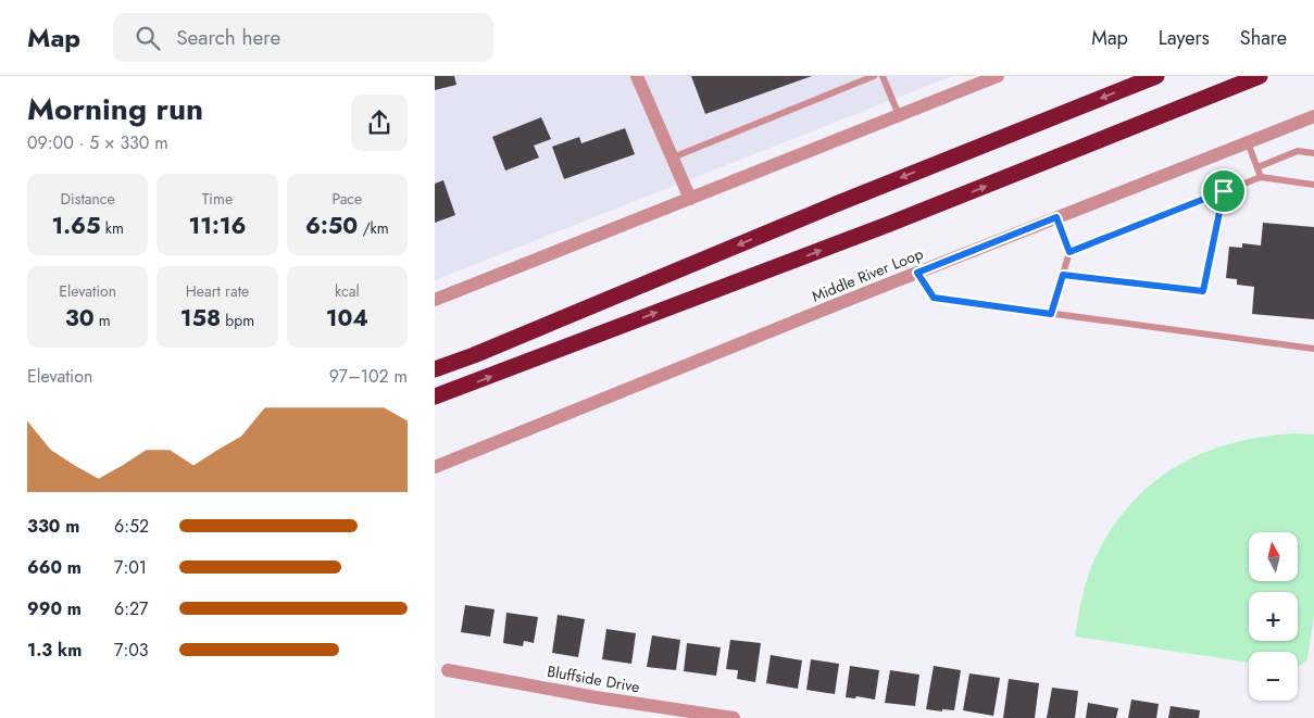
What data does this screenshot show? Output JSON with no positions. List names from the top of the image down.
{
  "streets": {
    "street": ["Middle River Loop", "Bluffside Drive"]
  },
  "north": "top",
  "page": {
    "header": "Map",
    "search": "Search here",
    "nav": ["Map", "Layers", "Share"],
    "heading": ["Morning run", "09:00 · 5 × 330 m"],
    "stats": [
      ["Distance", "1.65 km"],
      ["Time", "11:16"],
      ["Pace", "6:50 /km"],
      ["Elevation", "30 m"],
      ["Heart rate", "158 bpm"],
      ["kcal", "104"]
    ],
    "chart": ["Elevation", "97–102 m"],
    "list": [
      {
        "name": "330 m",
        "note": "6:52"
      },
      {
        "name": "660 m",
        "note": "7:01"
      },
      {
        "name": "990 m",
        "note": "6:27"
      },
      {
        "name": "1.3 km",
        "note": "7:03"
      }
    ],
    "map_buttons": ["+", "−"]
  }
}
